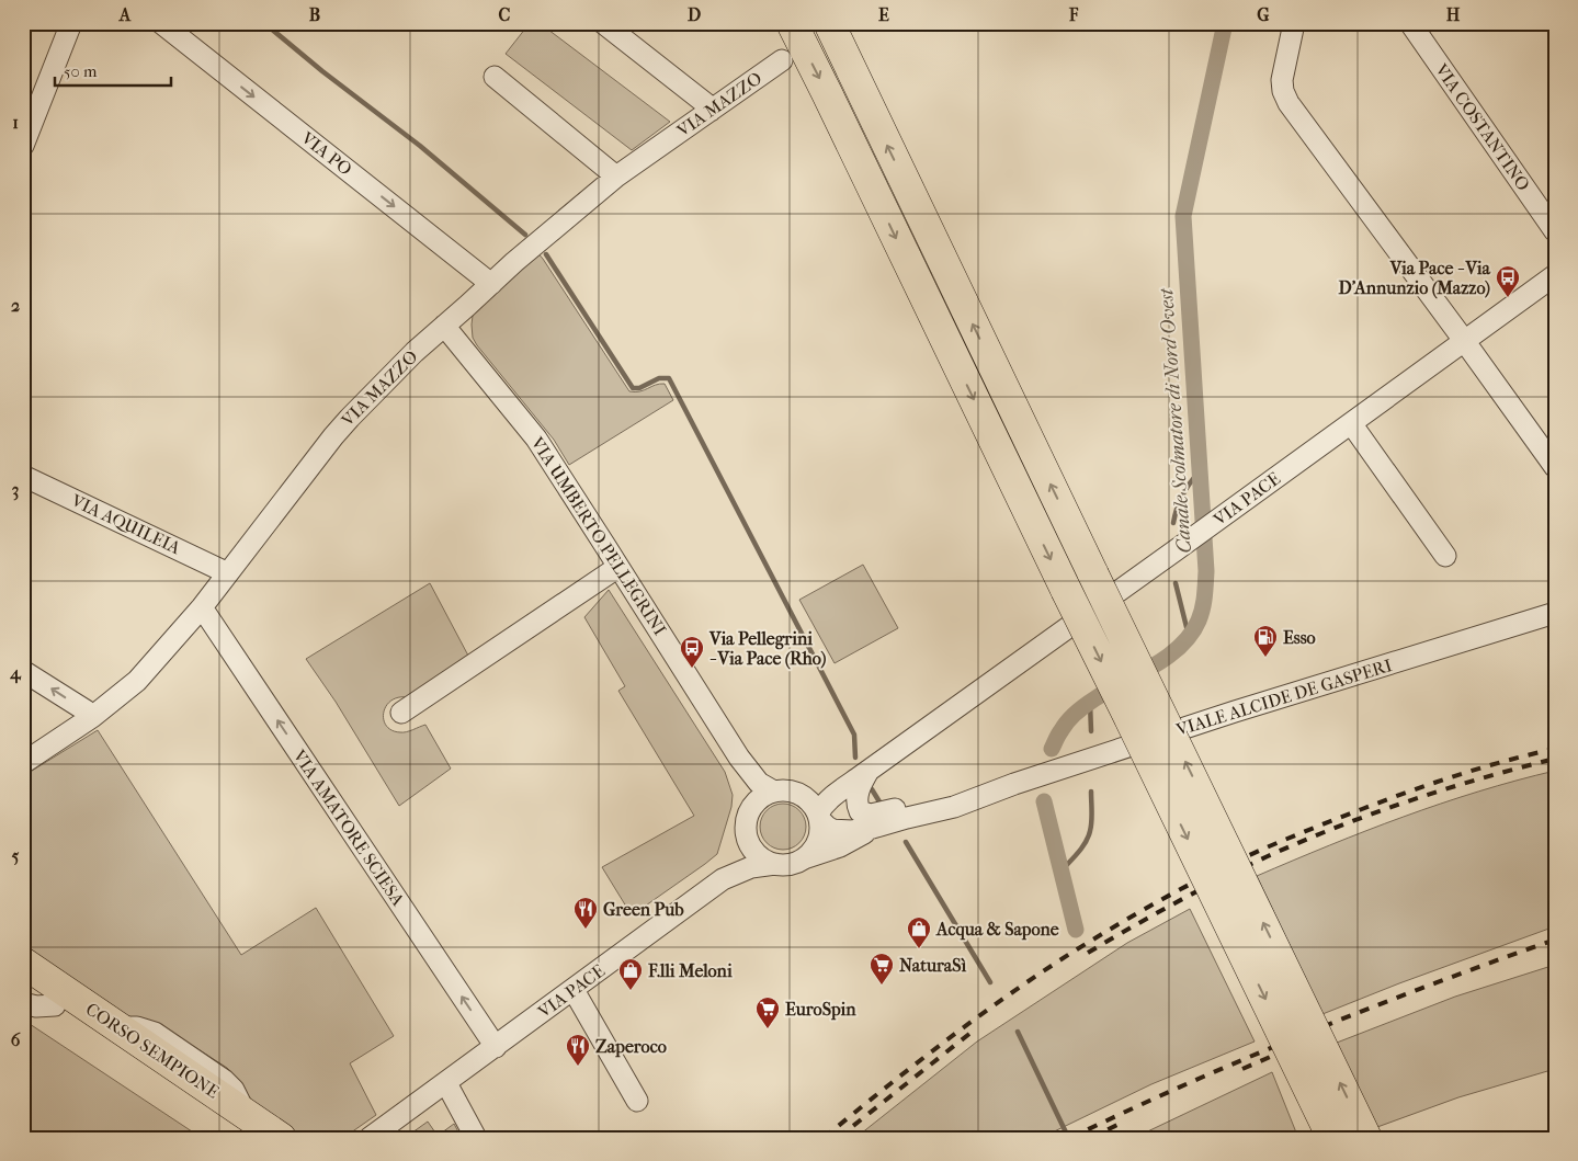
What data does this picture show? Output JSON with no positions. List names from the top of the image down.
{
  "streets": {
    "highway": ["CORSO SEMPIONE"],
    "street": [
      "VIA MAZZO",
      "VIA COSTANTINO",
      "VIA PO",
      "VIA PACE",
      "VIA AQUILEIA",
      "VIA UMBERTO PELLEGRINI",
      "VIALE ALCIDE DE GASPERI",
      "VIA AMATORE SCIESA"
    ]
  },
  "crossings": [
    ["VIA MAZZO", "VIA PO"],
    ["VIA MAZZO", "VIA AQUILEIA"],
    ["VIA MAZZO", "VIA UMBERTO PELLEGRINI"],
    ["VIA MAZZO", "VIA AMATORE SCIESA"],
    ["VIA PACE", "VIALE ALCIDE DE GASPERI"],
    ["VIA PACE", "VIA AMATORE SCIESA"]
  ],
  "one_way": ["VIA PO", "VIA AMATORE SCIESA"],
  "water": ["Canale Scolmatore di Nord Ovest"],
  "places": {
    "bus stop": ["Via Pace - Via D'Annunzio (Mazzo)", "Via Pellegrini - Via Pace (Rho)"],
    "fuel station": ["Esso"],
    "restaurant": ["Green Pub", "Zaperoco"],
    "shop": ["Acqua & Sapone", "F.lli Meloni"],
    "supermarket": ["NaturaSì", "EuroSpin"]
  },
  "scale_bar": "50 m",
  "grid": {
    "columns": [
      "A",
      "B",
      "C",
      "D",
      "E",
      "F",
      "G",
      "H"
    ],
    "rows": [
      "1",
      "2",
      "3",
      "4",
      "5",
      "6"
    ]
  }
}
